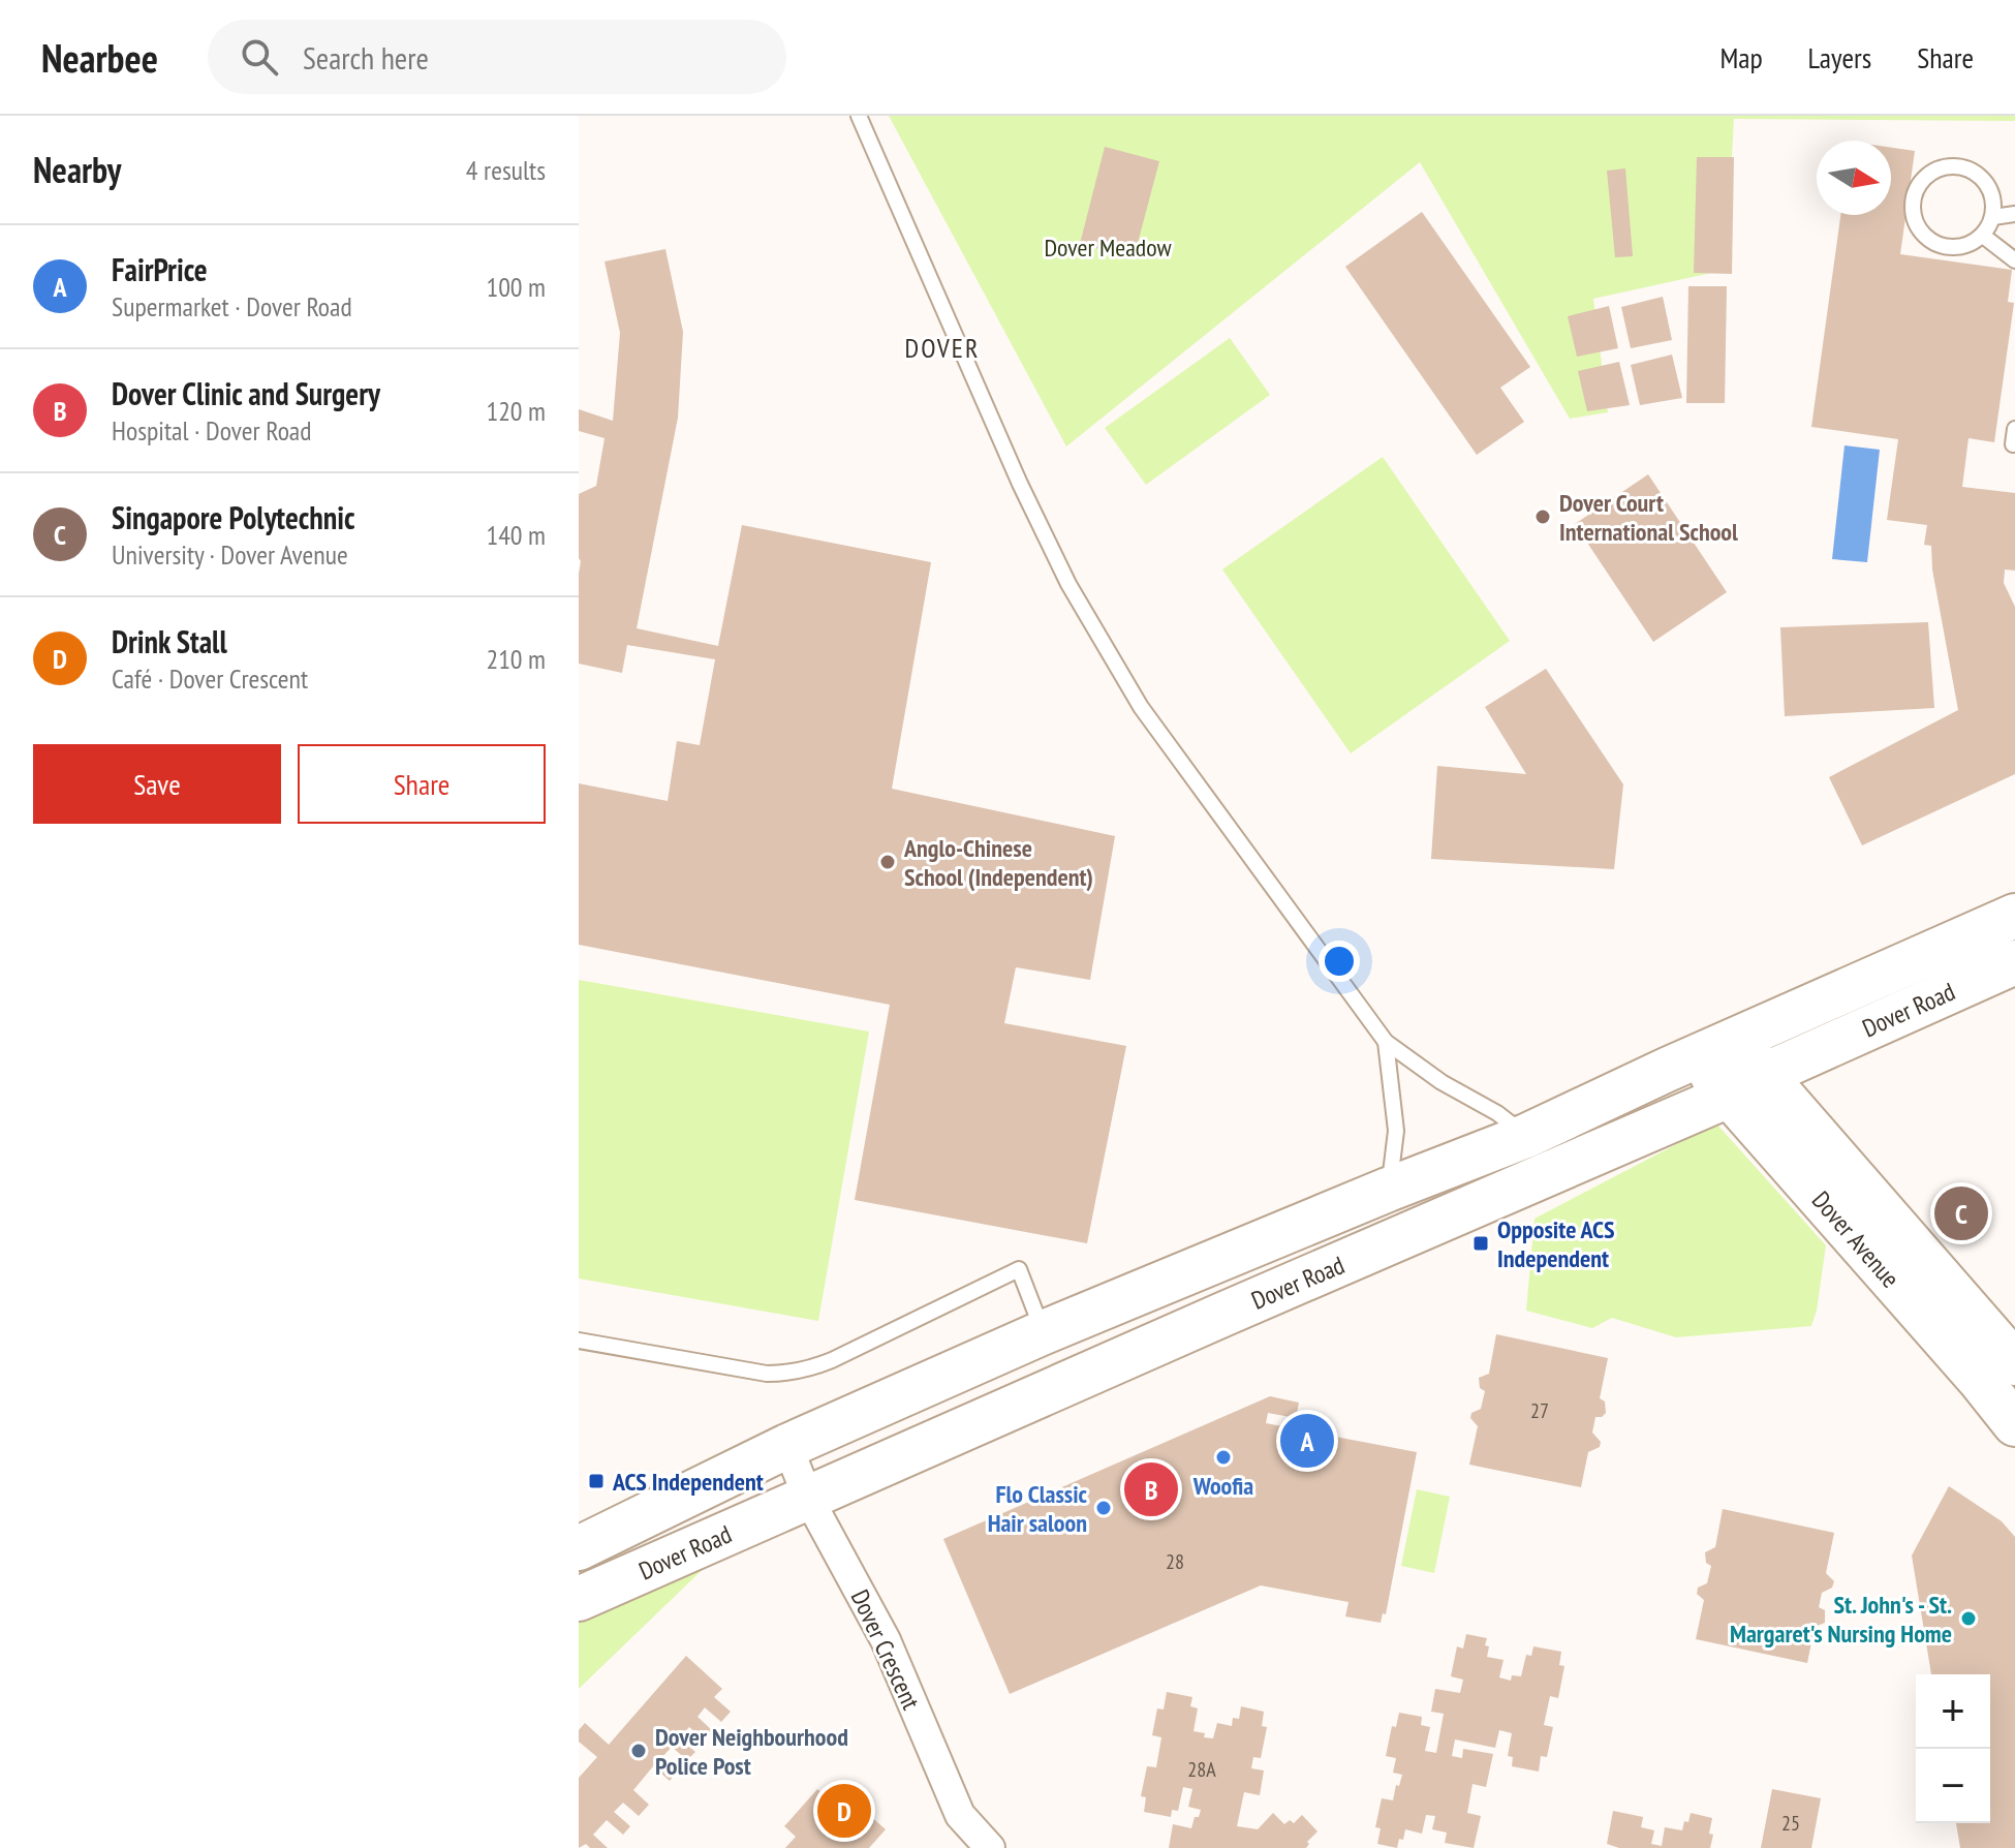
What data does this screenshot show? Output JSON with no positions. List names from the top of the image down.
{
  "streets": {
    "street": ["Dover Road", "Dover Avenue", "Dover Crescent"]
  },
  "crossings": [
    ["Dover Road", "Dover Avenue"],
    ["Dover Road", "Dover Crescent"]
  ],
  "districts": ["DOVER"],
  "parks": ["Dover Meadow"],
  "places": {
    "other": [
      "Dover Court International School",
      "Anglo-Chinese School (Independent)",
      "Woofia",
      "Flo Classic Hair saloon",
      "St. John's - St. Margaret's Nursing Home",
      "Dover Neighbourhood Police Post"
    ],
    "transit": ["Opposite ACS Independent", "ACS Independent"]
  },
  "house_numbers": [
    "27",
    "28",
    "28A",
    "25"
  ],
  "north": "right",
  "page": {
    "header": "Nearbee",
    "search": "Search here",
    "nav": ["Map", "Layers", "Share"],
    "heading": ["Nearby", "4 results"],
    "list": [
      {
        "mark": "A",
        "name": "FairPrice",
        "note": "Supermarket · Dover Road",
        "value": "100 m"
      },
      {
        "mark": "B",
        "name": "Dover Clinic and Surgery",
        "note": "Hospital · Dover Road",
        "value": "120 m"
      },
      {
        "mark": "C",
        "name": "Singapore Polytechnic",
        "note": "University · Dover Avenue",
        "value": "140 m"
      },
      {
        "mark": "D",
        "name": "Drink Stall",
        "note": "Café · Dover Crescent",
        "value": "210 m"
      }
    ],
    "buttons": ["Save", "Share"],
    "pins": [
      "C",
      "A",
      "B",
      "D"
    ],
    "map_buttons": ["+", "−"]
  }
}
